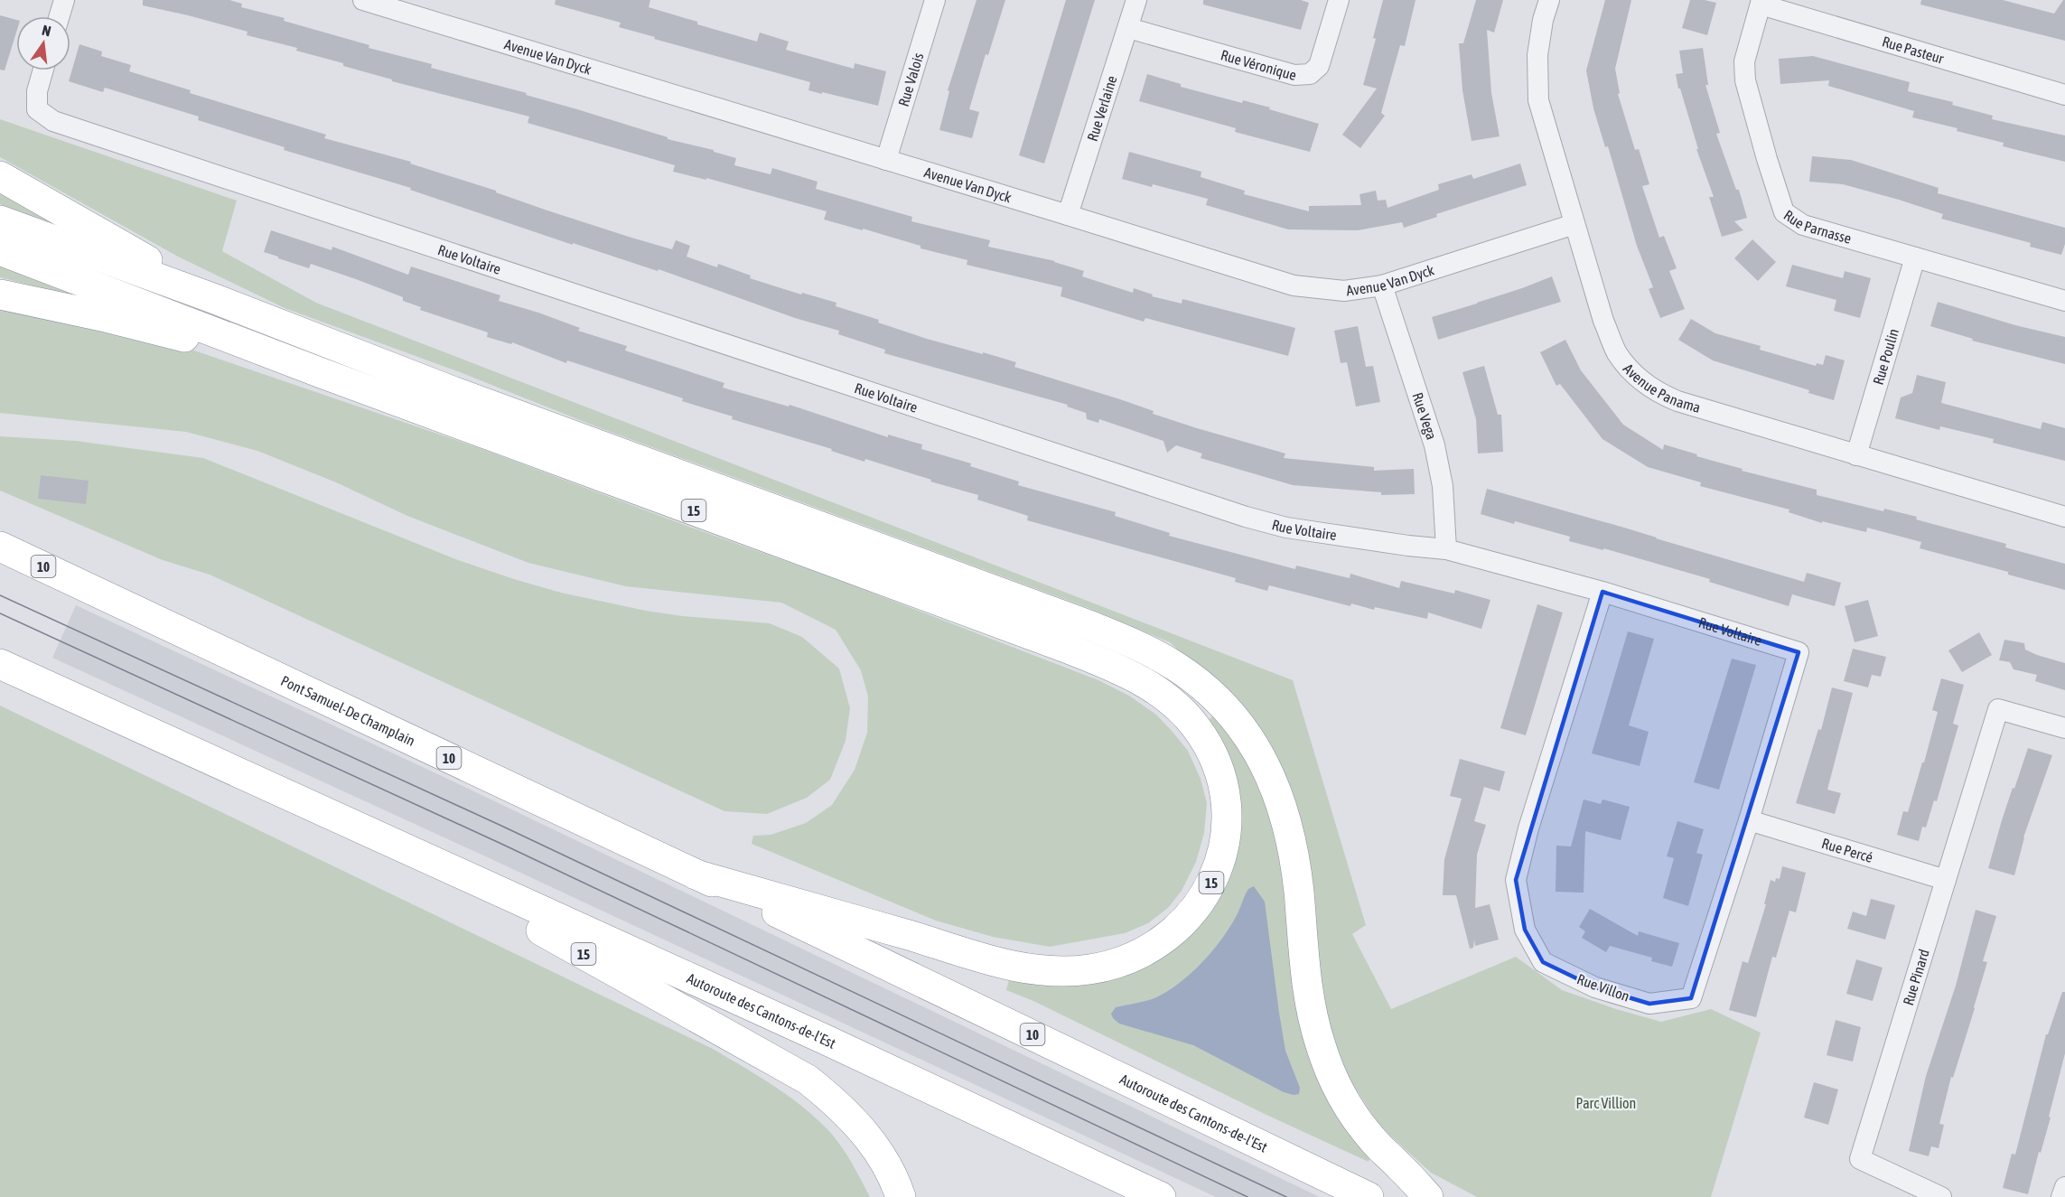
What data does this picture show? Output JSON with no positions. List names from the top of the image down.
{
  "streets": {
    "highway": [
      "15",
      "10",
      "Pont Samuel-De Champlain",
      "Autoroute des Cantons-de-l'Est"
    ],
    "street": [
      "Rue Pasteur",
      "Avenue Van Dyck",
      "Rue Véronique",
      "Rue Valois",
      "Rue Verlaine",
      "Rue Parnasse",
      "Rue Voltaire",
      "Rue Poulin",
      "Avenue Panama",
      "Rue Vega",
      "Rue Percé",
      "Rue Pinard",
      "Rue Villon"
    ]
  },
  "crossings": [
    ["Rue Pasteur", "Rue Parnasse"],
    ["Avenue Van Dyck", "Rue Valois"],
    ["Avenue Van Dyck", "Rue Verlaine"],
    ["Avenue Van Dyck", "Avenue Panama"],
    ["Avenue Van Dyck", "Rue Vega"],
    ["Rue Véronique", "Rue Verlaine"],
    ["Rue Parnasse", "Rue Poulin"],
    ["Rue Voltaire", "Rue Vega"],
    ["Rue Voltaire", "Rue Villon"],
    ["Rue Poulin", "Avenue Panama"],
    ["15", "Pont Samuel-De Champlain"],
    ["15", "Autoroute des Cantons-de-l'Est"],
    ["Pont Samuel-De Champlain", "Autoroute des Cantons-de-l'Est"],
    ["Rue Percé", "Rue Pinard"],
    ["Rue Percé", "Rue Villon"]
  ],
  "parks": ["Parc Villion"],
  "north": "top"
}
